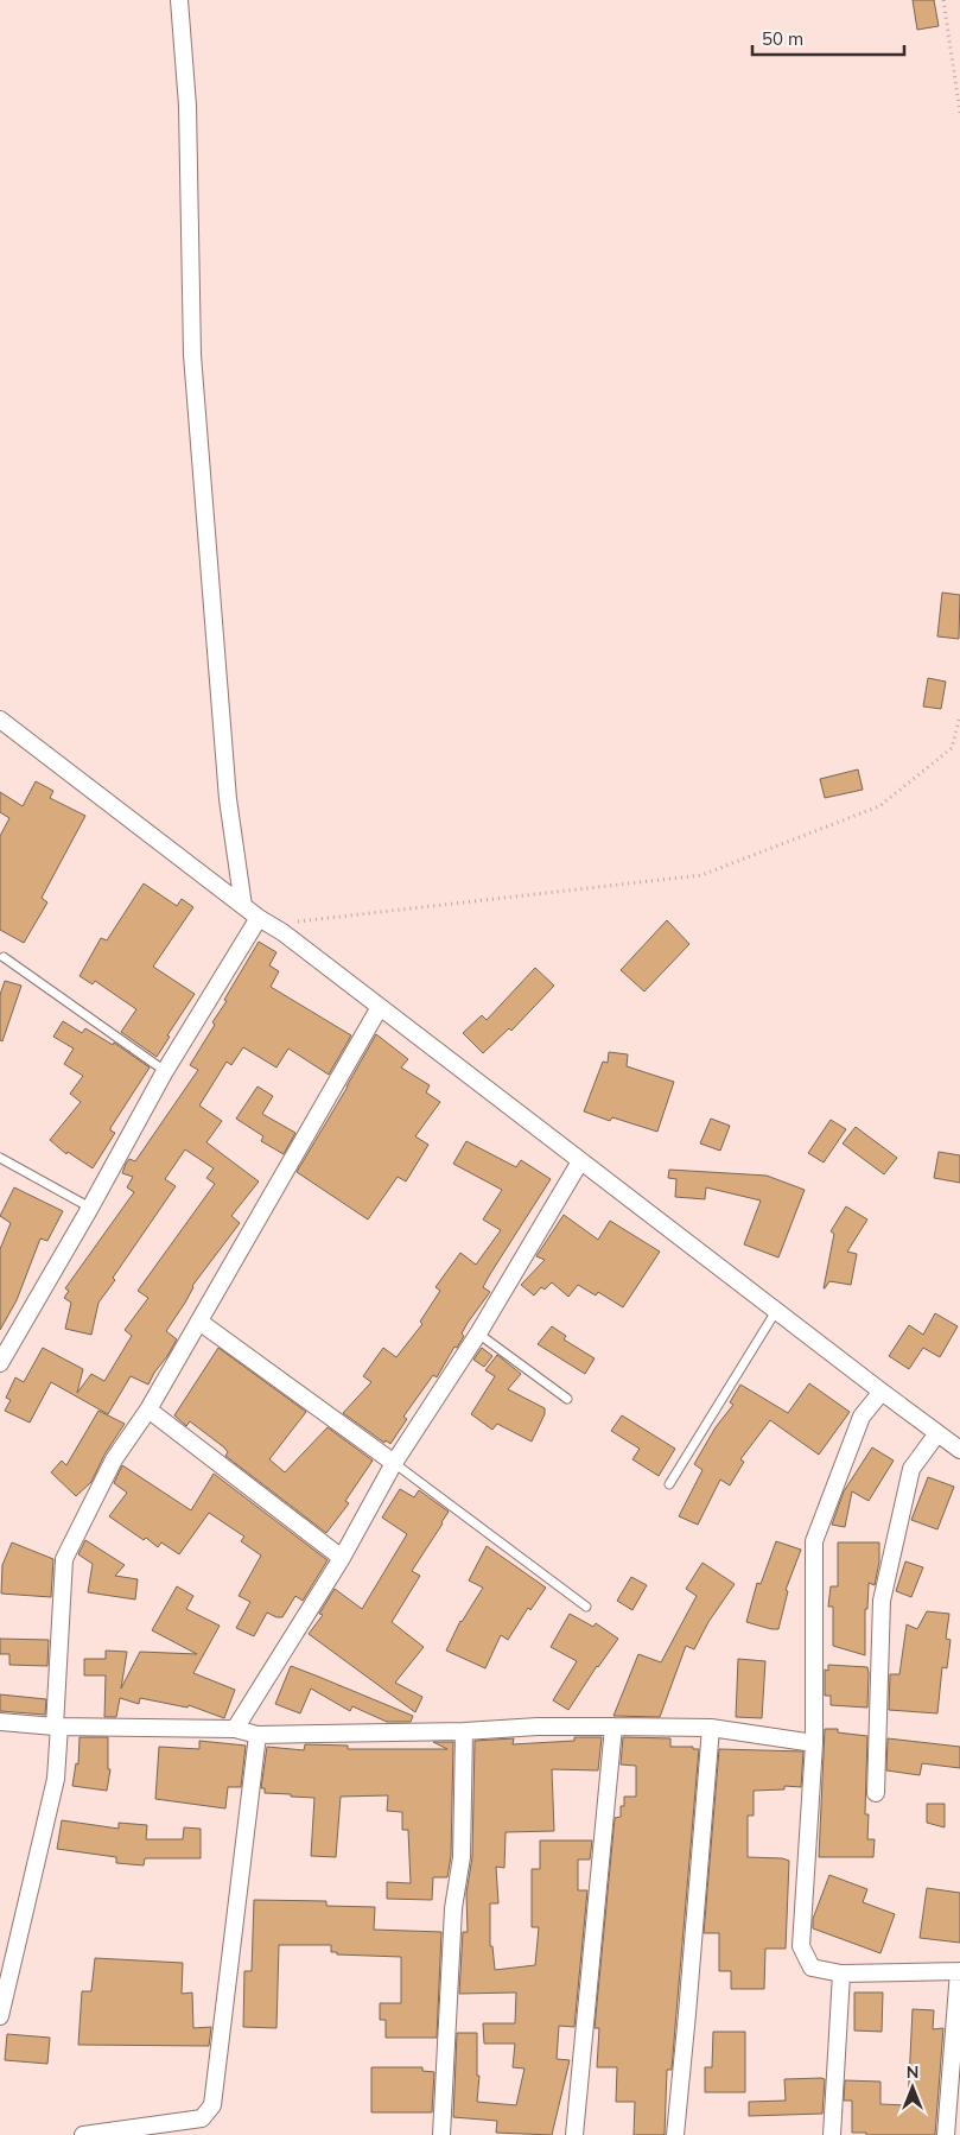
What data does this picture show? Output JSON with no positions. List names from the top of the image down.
{
  "scale_bar": "50 m",
  "north": "top"
}
